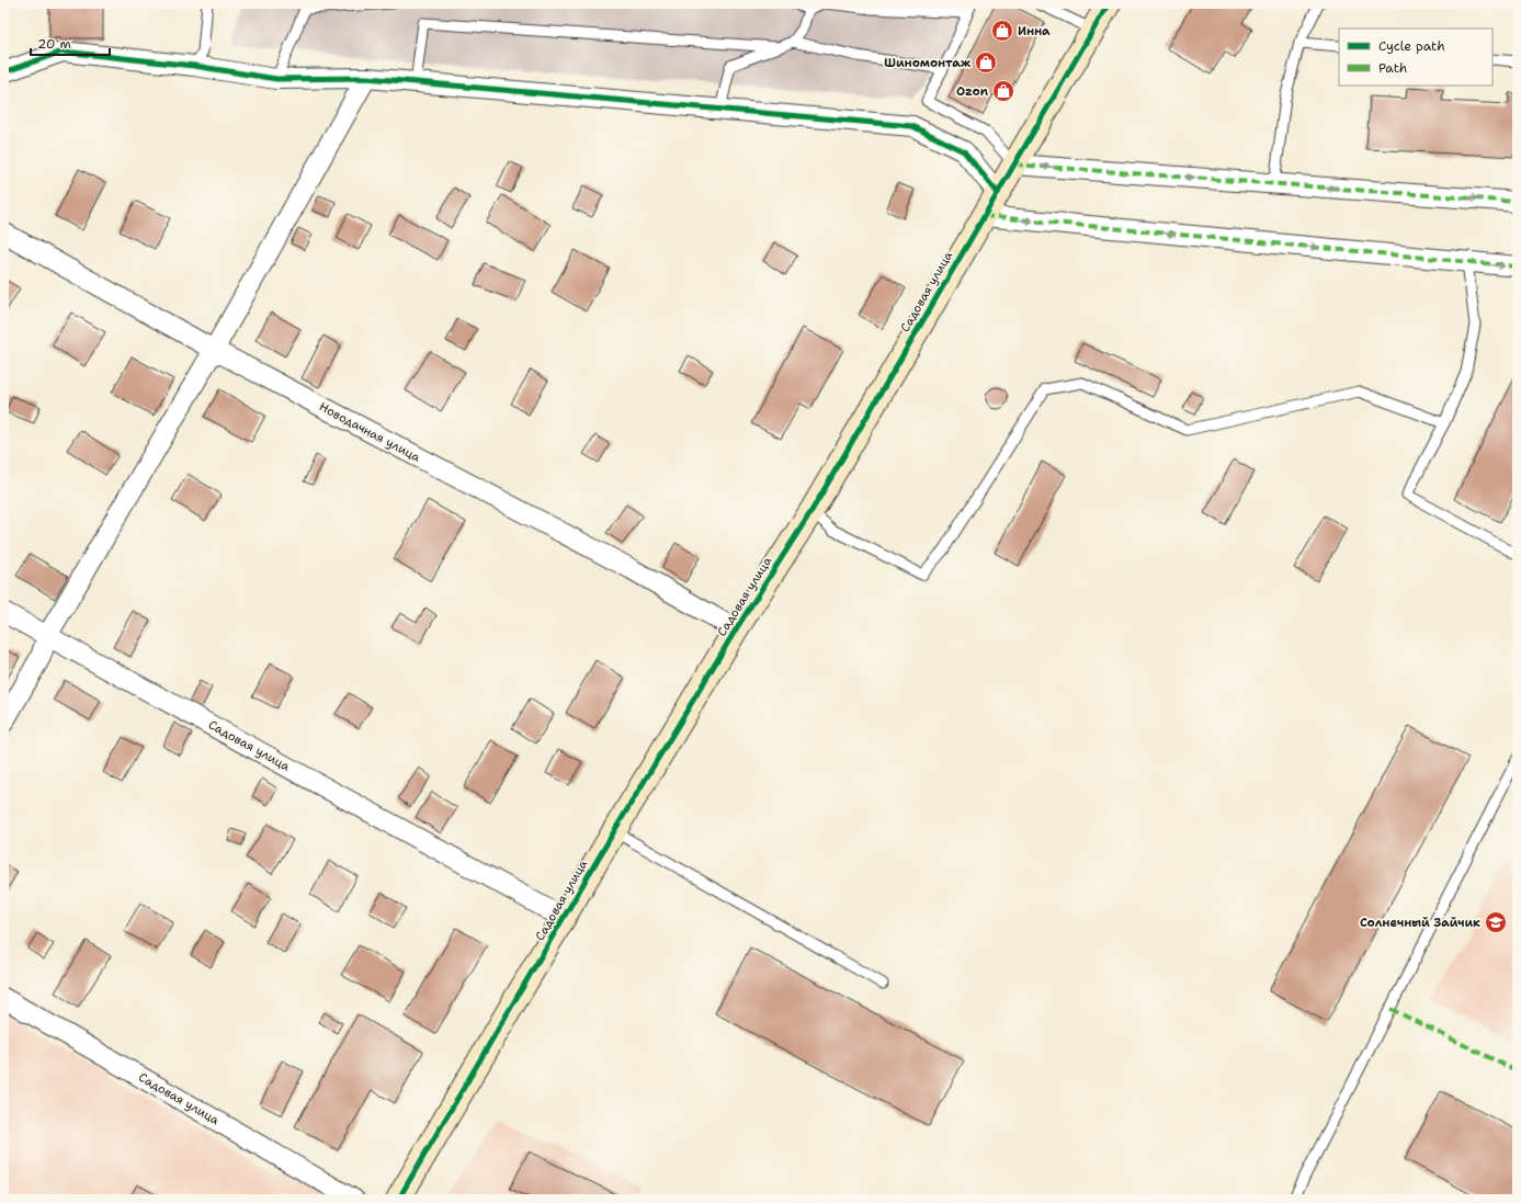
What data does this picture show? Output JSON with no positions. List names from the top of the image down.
{
  "streets": {
    "street": ["Садовая улица", "Новодачная улица"]
  },
  "crossings": [
    ["Садовая улица", "Новодачная улица"]
  ],
  "places": {
    "shop": ["Инна", "Шиномонтаж", "Ozon"],
    "school or university": ["Солнечный Зайчик"]
  },
  "legend": ["Cycle path", "Path"],
  "scale_bar": "20 m"
}
